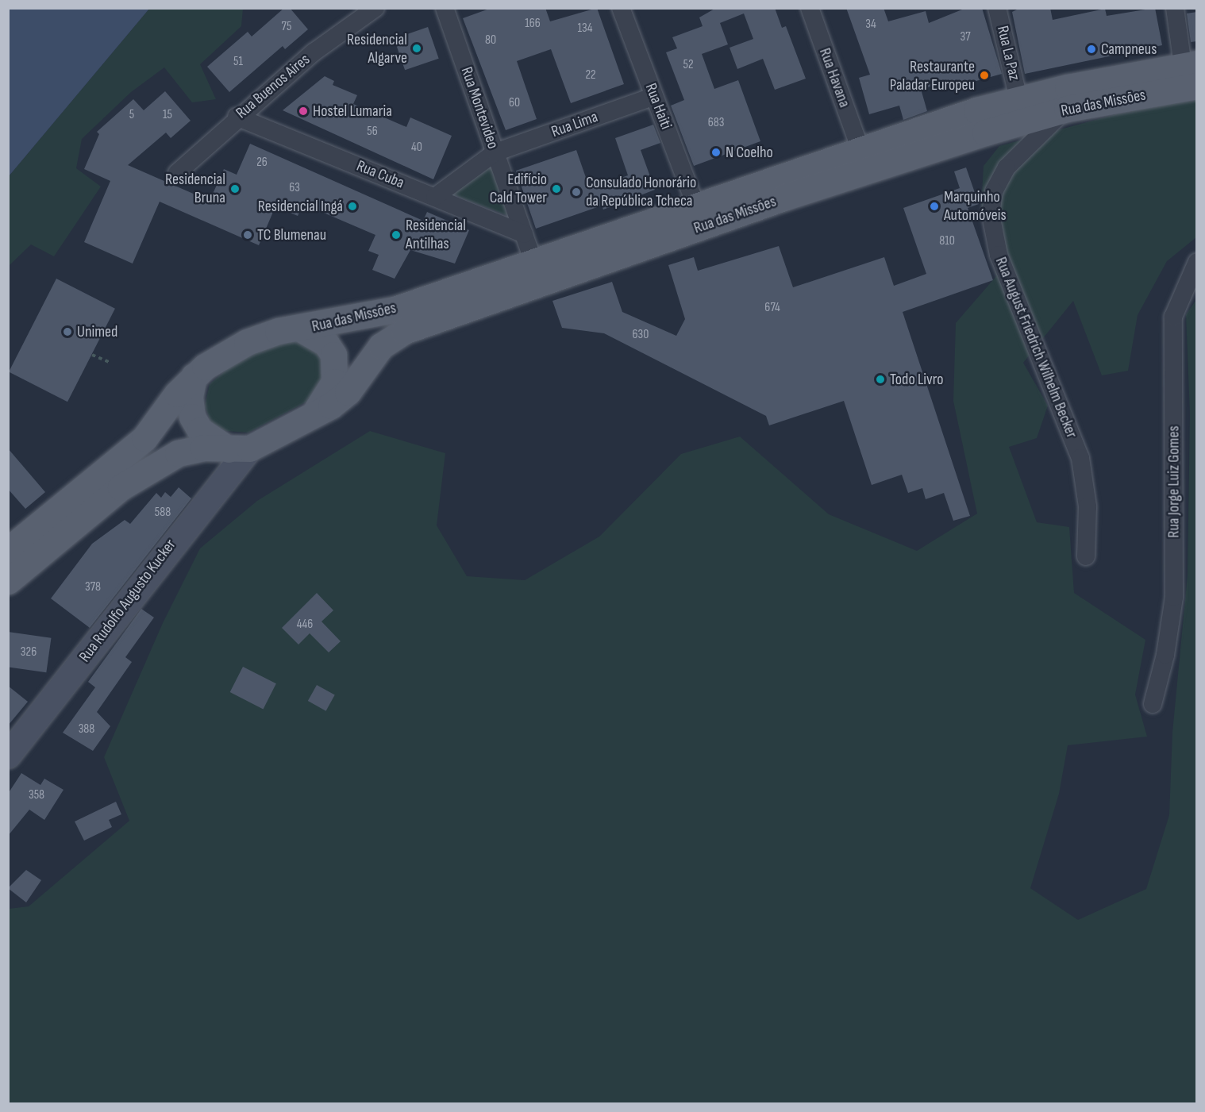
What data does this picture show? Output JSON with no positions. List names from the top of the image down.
{
  "streets": {
    "main road": ["Rua das Missões"],
    "street": [
      "Rua La Paz",
      "Rua Havana",
      "Rua Buenos Aires",
      "Rua Haiti",
      "Rua Montevideo",
      "Rua Lima",
      "Rua Cuba",
      "Rua August Friedrich Wilhelm Becker",
      "Rua Jorge Luiz Gomes",
      "Rua Rudolfo Augusto Kucker"
    ]
  },
  "crossings": [
    ["Rua La Paz", "Rua das Missões"],
    ["Rua Havana", "Rua das Missões"],
    ["Rua Buenos Aires", "Rua Cuba"],
    ["Rua das Missões", "Rua Haiti"],
    ["Rua das Missões", "Rua Montevideo"],
    ["Rua das Missões", "Rua August Friedrich Wilhelm Becker"],
    ["Rua das Missões", "Rua Rudolfo Augusto Kucker"],
    ["Rua Haiti", "Rua Lima"],
    ["Rua Montevideo", "Rua Lima"],
    ["Rua Montevideo", "Rua Cuba"],
    ["Rua Lima", "Rua Cuba"]
  ],
  "places": [
    "Residencial Algarve",
    "Campneus",
    "Restaurante Paladar Europeu",
    "Hostel Lumaria",
    "N Coelho",
    "Residencial Bruna",
    "Edifício Cald Tower",
    "Consulado Honorário da República Tcheca",
    "Residencial Ingá",
    "Marquinho Automóveis",
    "TC Blumenau",
    "Residencial Antilhas",
    "Unimed",
    "Todo Livro"
  ],
  "house_numbers": [
    "166",
    "34",
    "75",
    "134",
    "37",
    "80",
    "51",
    "52",
    "22",
    "60",
    "5",
    "15",
    "683",
    "56",
    "40",
    "26",
    "63",
    "810",
    "674",
    "630",
    "588",
    "378",
    "446",
    "326",
    "388",
    "358"
  ]
}
